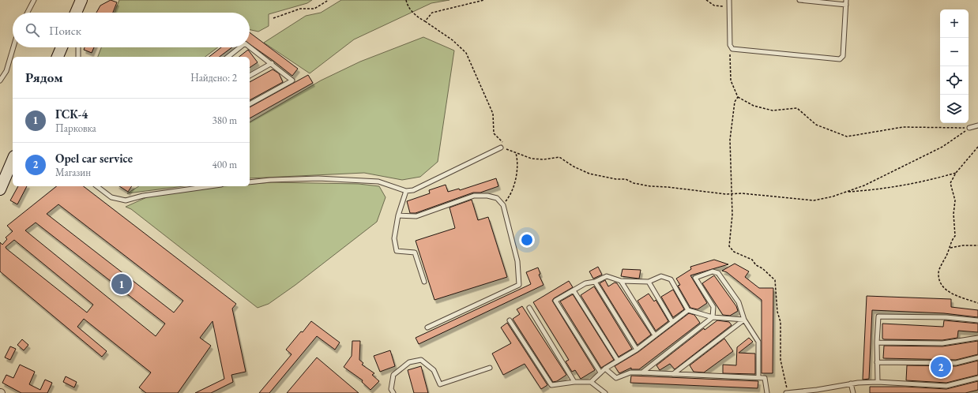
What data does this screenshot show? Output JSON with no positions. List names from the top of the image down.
{
  "page": {
    "map_buttons": ["+", "−"],
    "search": "Поиск",
    "heading": ["Рядом", "Найдено: 2"],
    "list": [
      {
        "mark": "1",
        "name": "ГСК-4",
        "note": "Парковка",
        "value": "380 m"
      },
      {
        "mark": "2",
        "name": "Opel car service",
        "note": "Магазин",
        "value": "400 m"
      }
    ],
    "pins": ["1", "2"]
  }
}
